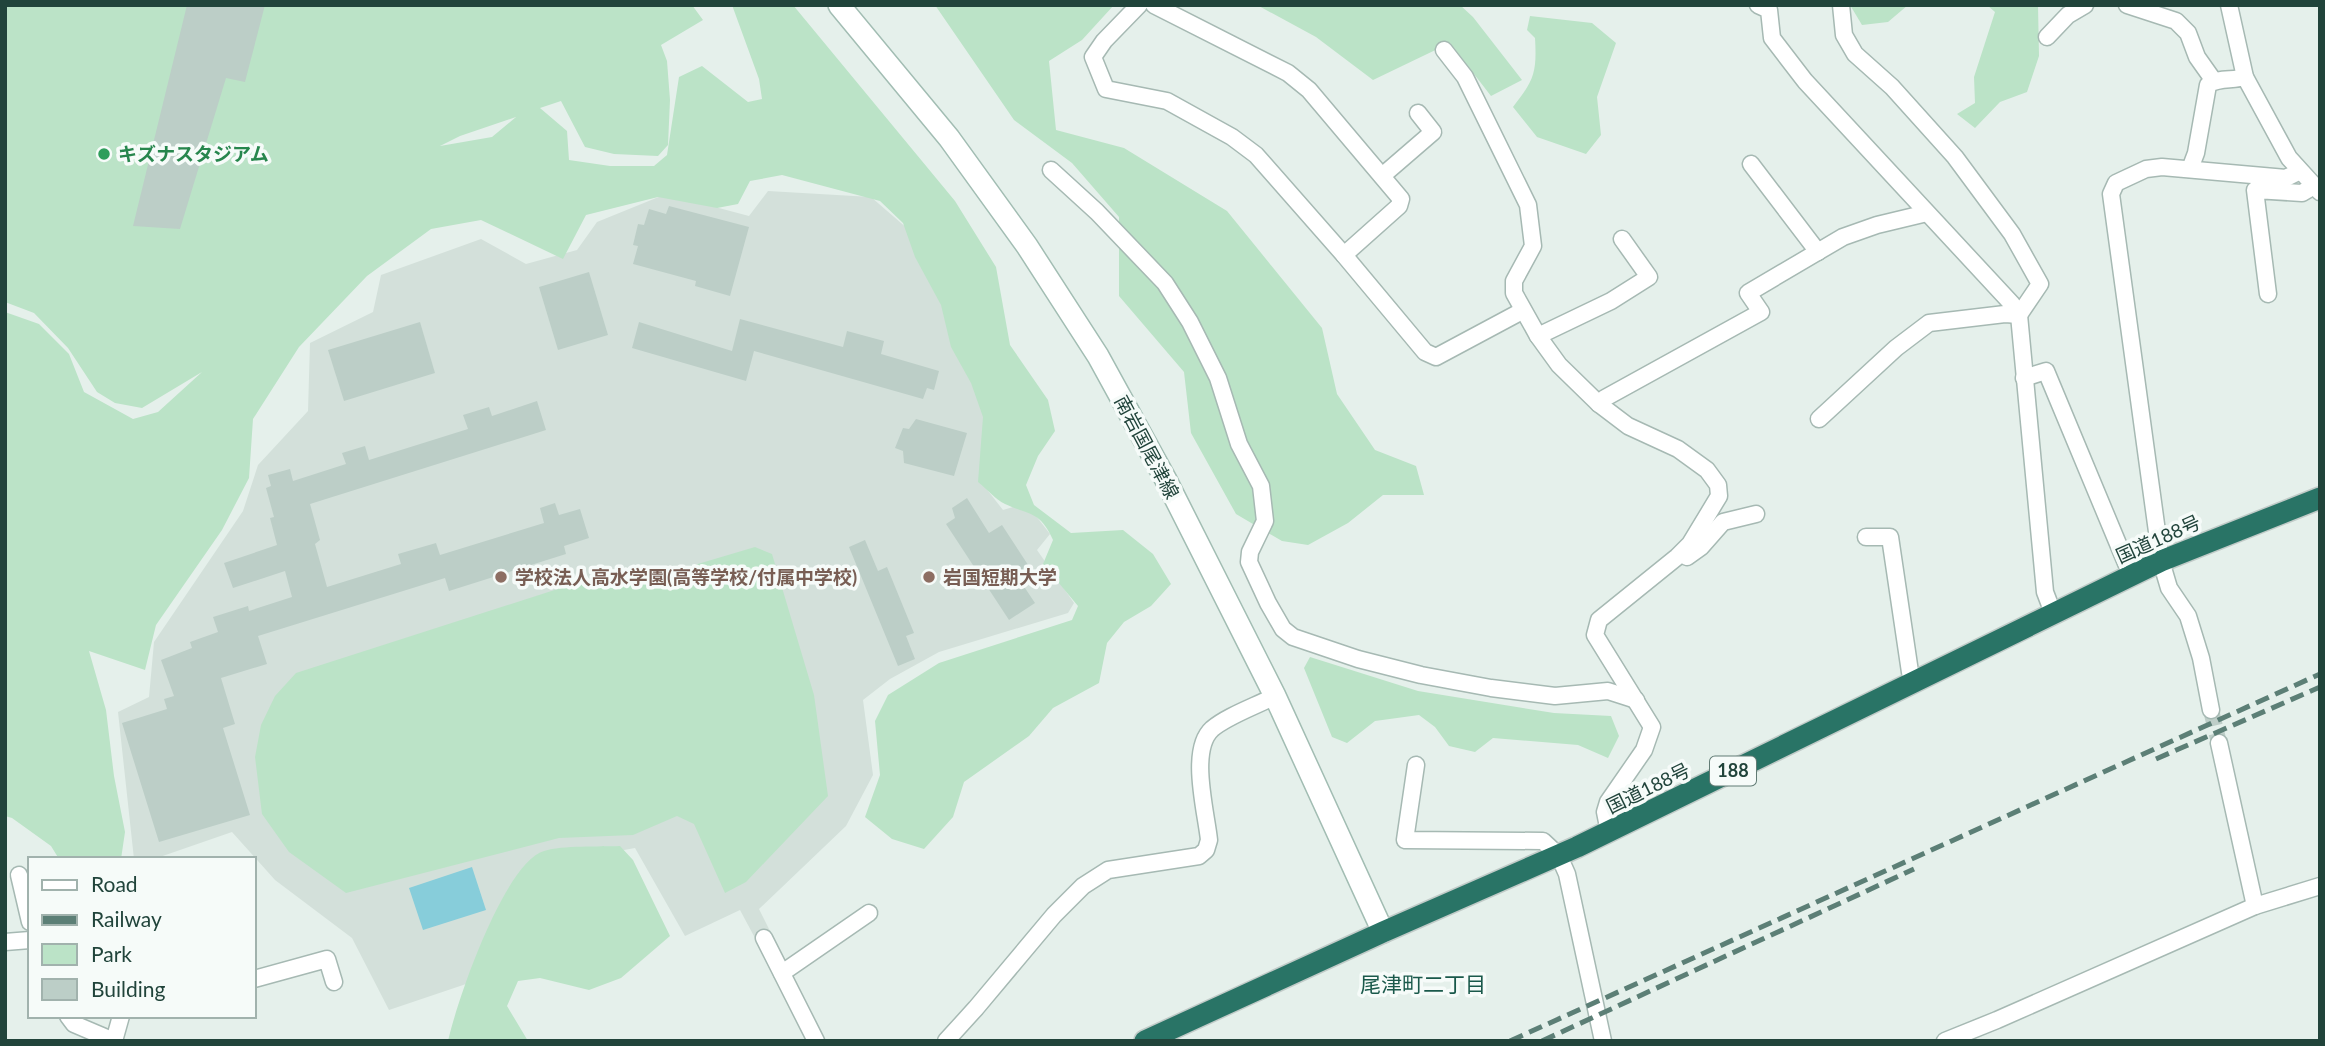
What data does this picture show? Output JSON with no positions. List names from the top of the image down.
{
  "streets": {
    "highway": ["国道188号", "188"],
    "main road": ["南岩国尾津線"]
  },
  "crossings": [
    ["南岩国尾津線", "国道188号"]
  ],
  "districts": ["尾津町二丁目"],
  "places": ["キズナスタジアム", "学校法人高水学園(高等学校/付属中学校)", "岩国短期大学"],
  "legend": [
    "Road",
    "Railway",
    "Park",
    "Building"
  ]
}
